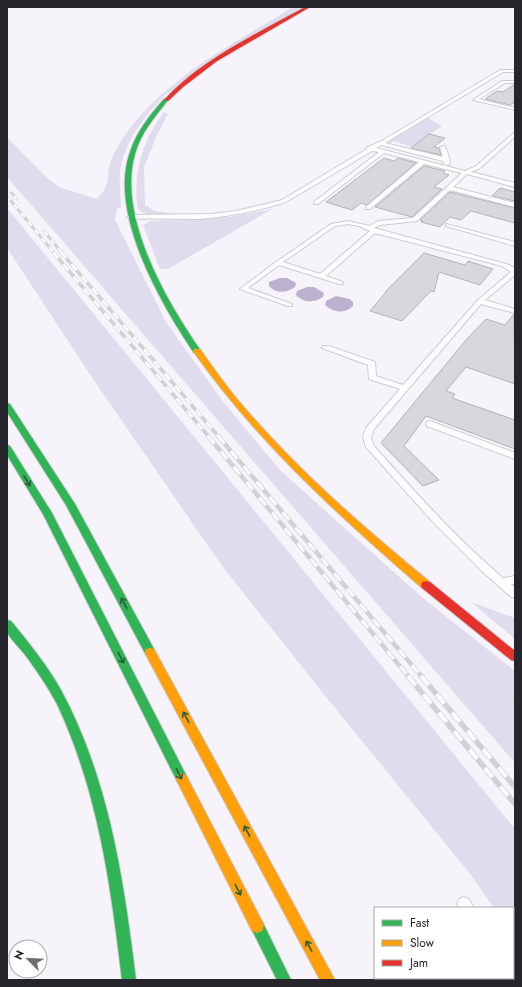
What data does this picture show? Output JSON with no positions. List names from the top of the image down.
{
  "legend": ["Fast", "Slow", "Jam"],
  "north": "top left"
}
